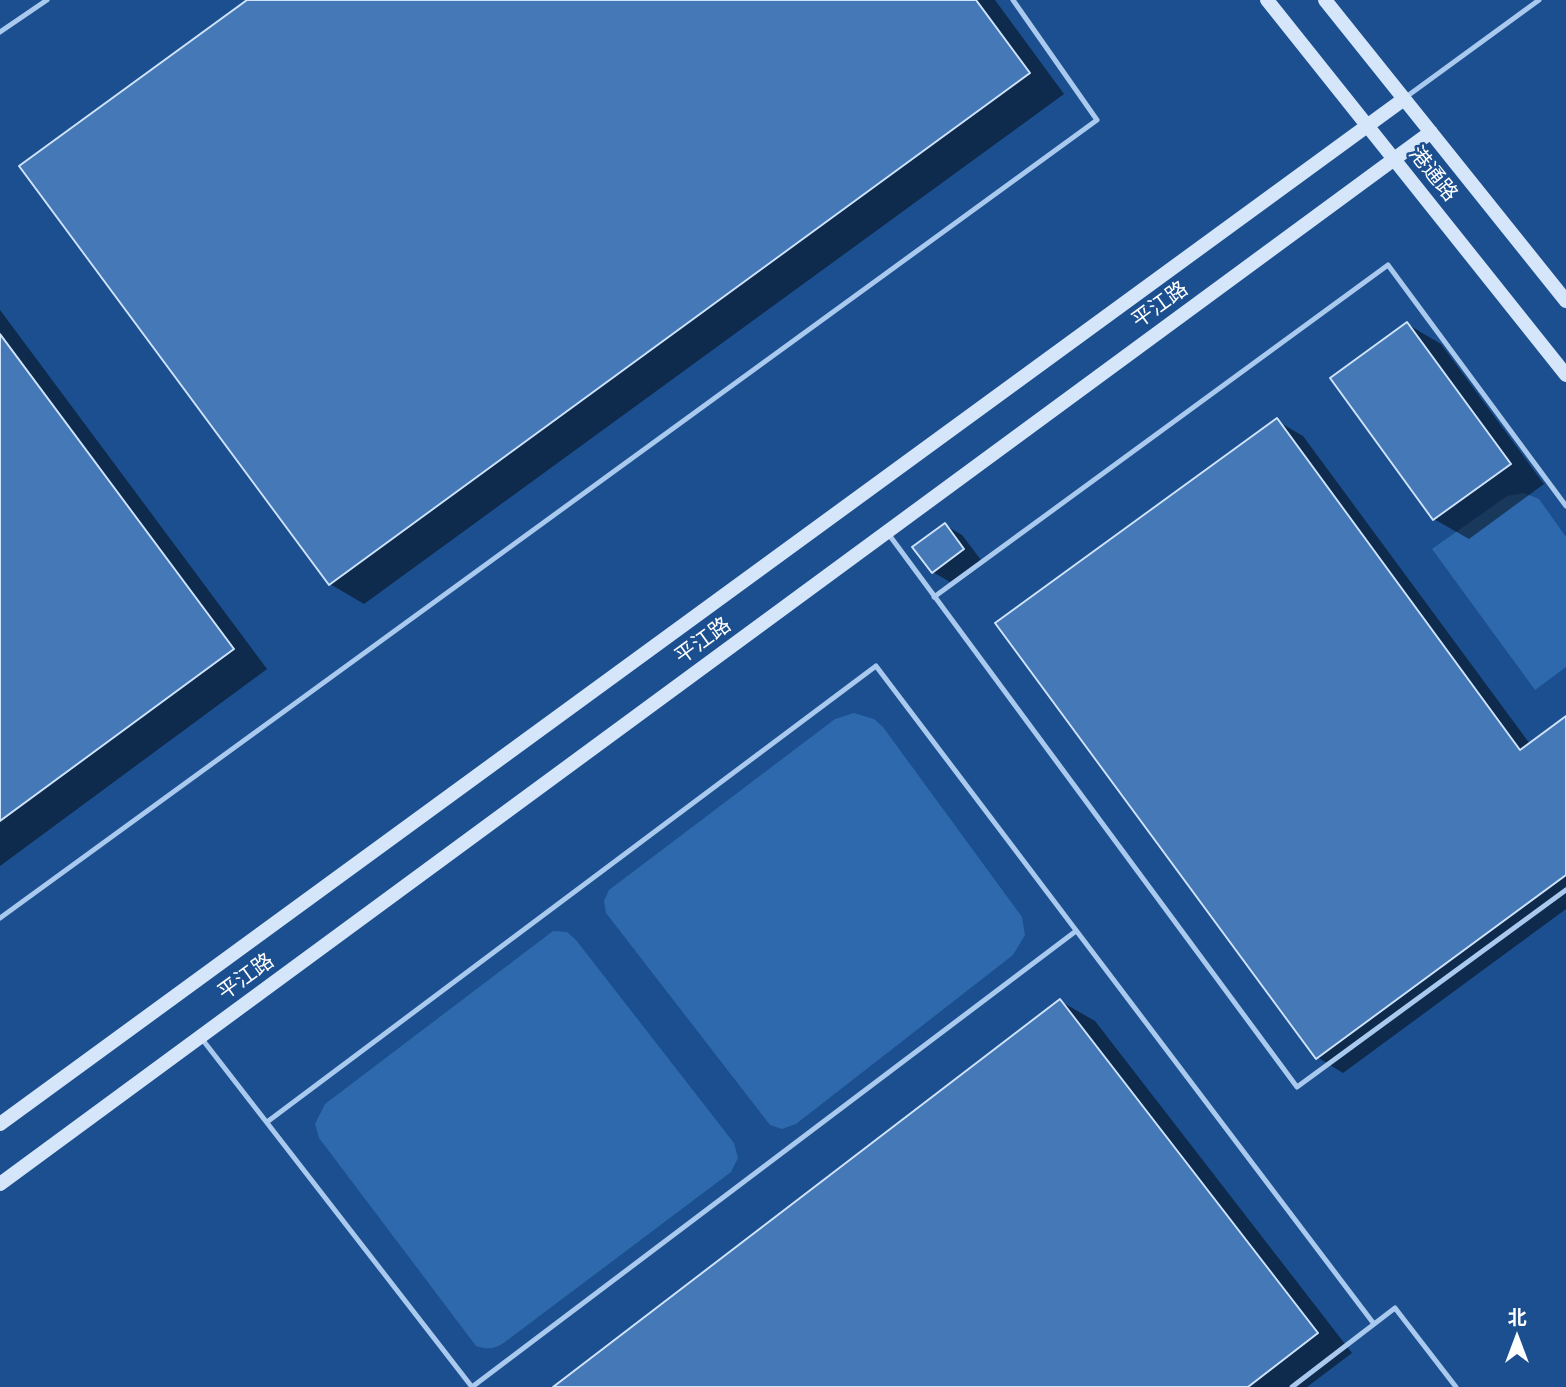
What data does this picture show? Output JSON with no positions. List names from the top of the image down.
{
  "streets": {
    "street": ["港通路", "平江路"]
  },
  "crossings": [
    ["港通路", "平江路"]
  ],
  "north": "top"
}
